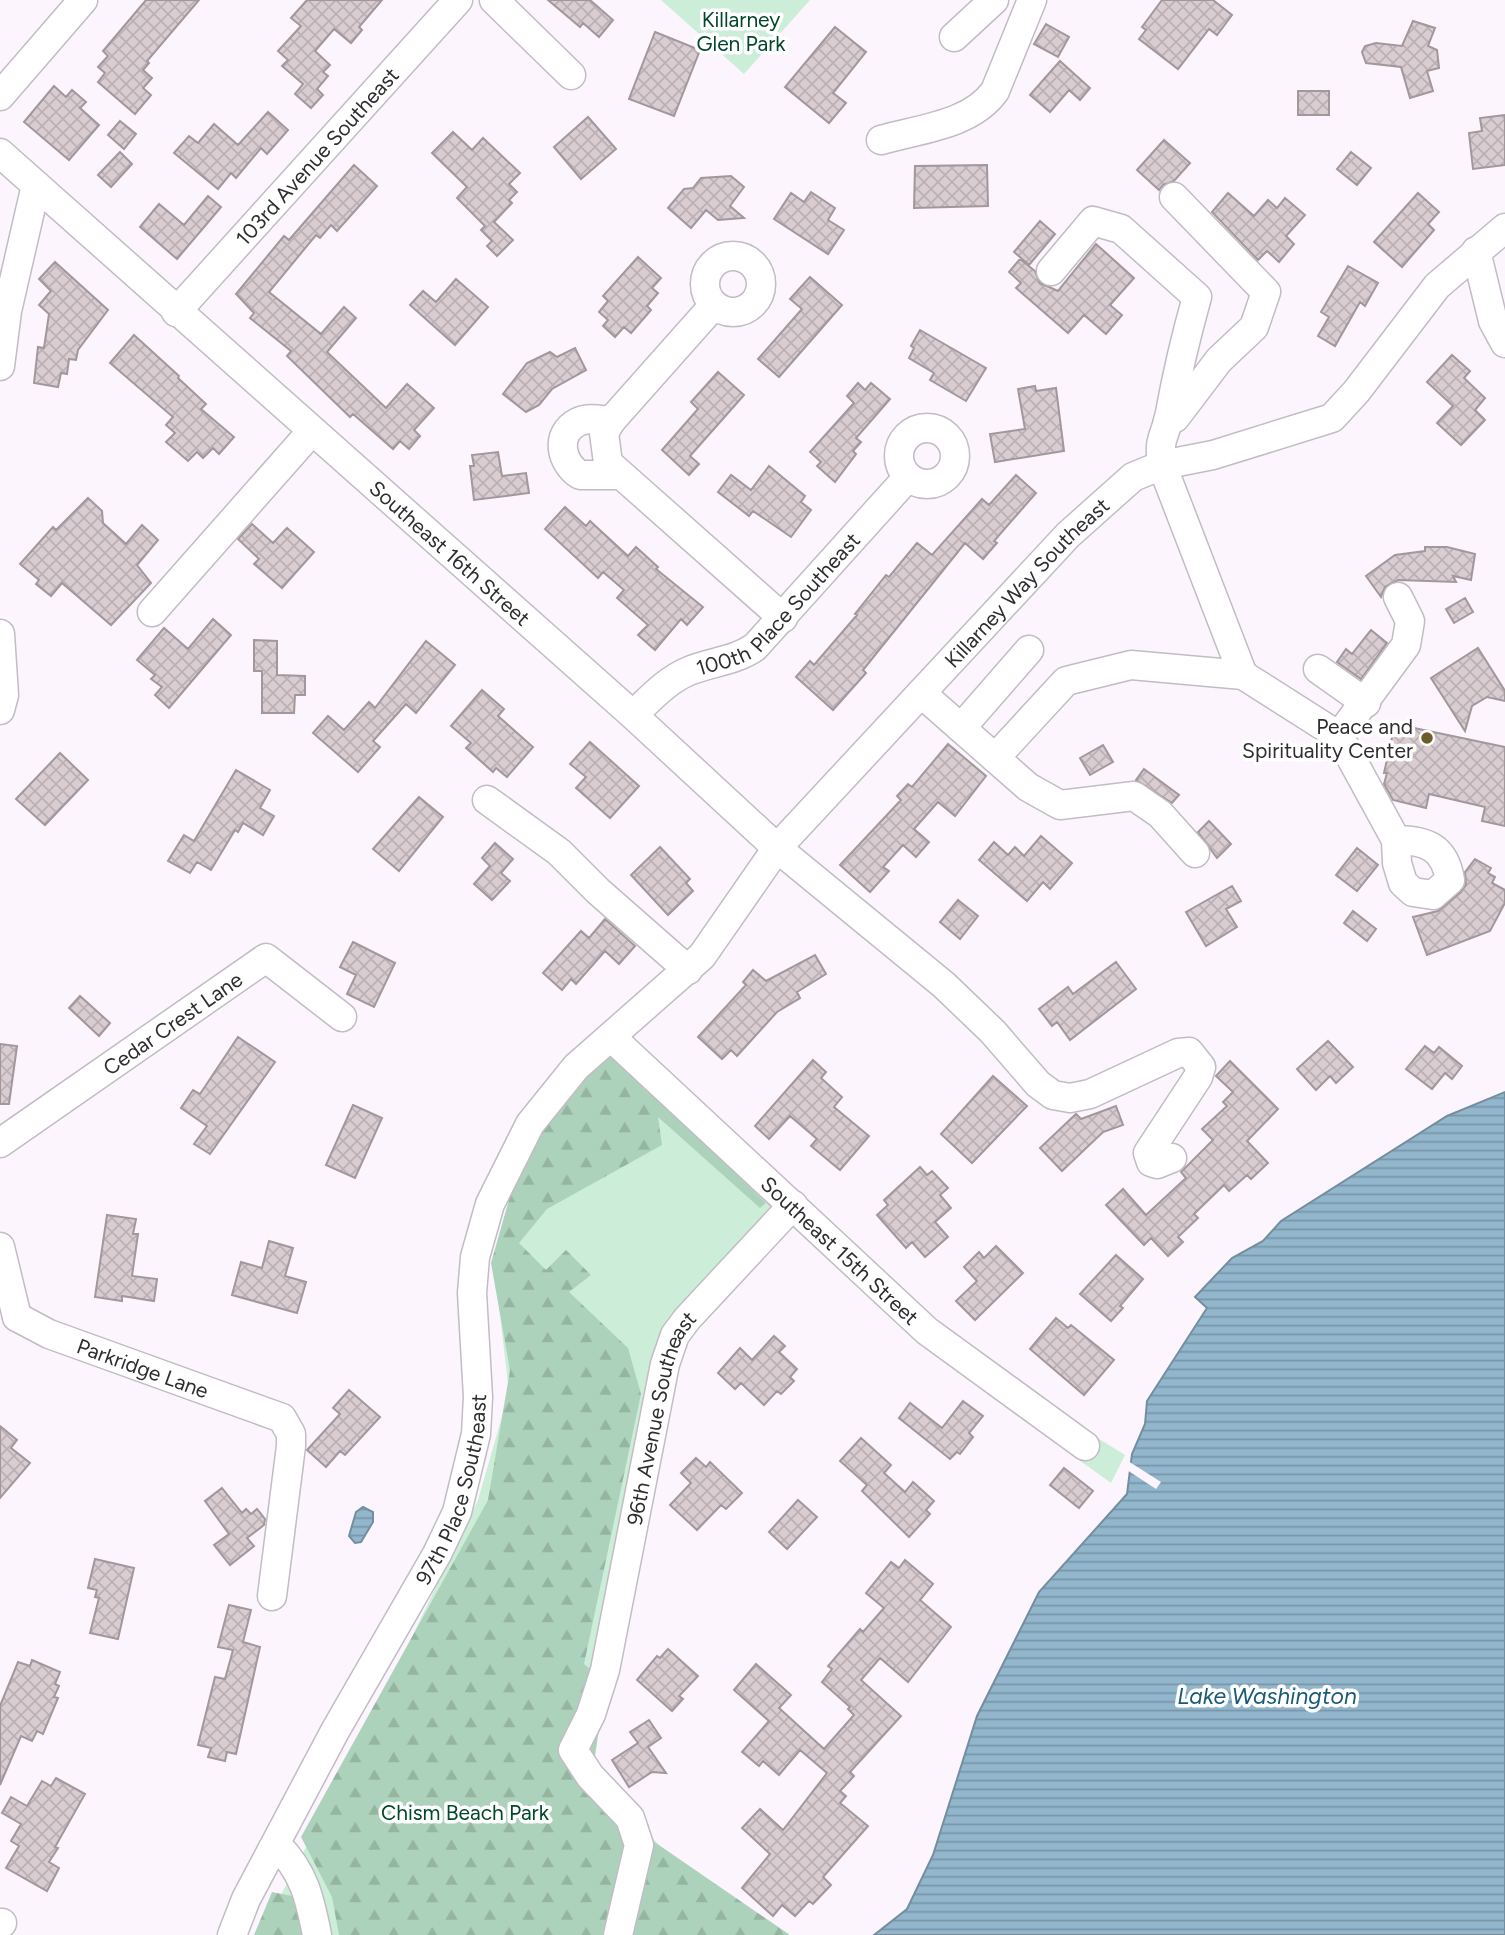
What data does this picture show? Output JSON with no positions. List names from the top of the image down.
{
  "streets": {
    "street": [
      "103rd Avenue Southeast",
      "Southeast 16th Street",
      "Killarney Way Southeast",
      "100th Place Southeast",
      "Cedar Crest Lane",
      "Southeast 15th Street",
      "Parkridge Lane",
      "96th Avenue Southeast",
      "97th Place Southeast"
    ]
  },
  "crossings": [
    ["103rd Avenue Southeast", "Southeast 16th Street"],
    ["Southeast 16th Street", "Killarney Way Southeast"],
    ["Southeast 16th Street", "100th Place Southeast"],
    ["Killarney Way Southeast", "Southeast 15th Street"],
    ["Killarney Way Southeast", "97th Place Southeast"],
    ["Southeast 15th Street", "96th Avenue Southeast"],
    ["Southeast 15th Street", "97th Place Southeast"]
  ],
  "water": ["Lake Washington"],
  "parks": ["Killarney Glen Park", "Chism Beach Park"],
  "places": ["Peace and Spirituality Center"]
}
